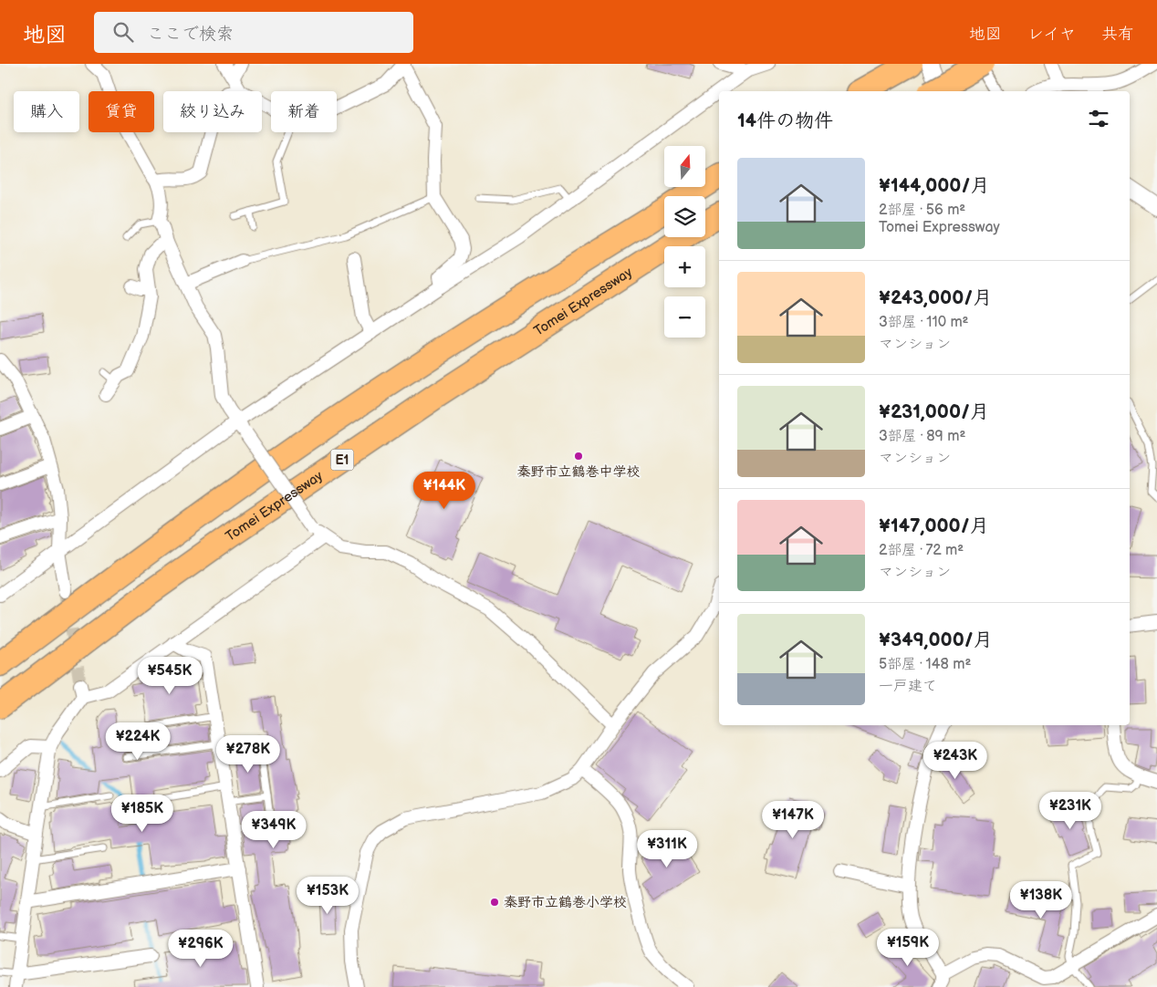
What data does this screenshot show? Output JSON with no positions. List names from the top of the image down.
{
  "streets": {
    "highway": ["Tomei Expressway", "E1"]
  },
  "places": ["秦野市立鶴巻中学校", "秦野市立鶴巻小学校"],
  "north": "top",
  "page": {
    "header": "地図",
    "search": "ここで検索",
    "nav": ["地図", "レイヤ", "共有"],
    "chip": [
      "購入",
      "賃貸",
      "絞り込み",
      "新着"
    ],
    "heading": "14件の物件",
    "map_buttons": ["+", "−"],
    "list": [
      {
        "name": "¥144,000/月",
        "note": "2部屋 · 56 m² · Tomei Expressway"
      },
      {
        "name": "¥243,000/月",
        "note": "3部屋 · 110 m² · マンション"
      },
      {
        "name": "¥231,000/月",
        "note": "3部屋 · 89 m² · マンション"
      },
      {
        "name": "¥147,000/月",
        "note": "2部屋 · 72 m² · マンション"
      },
      {
        "name": "¥349,000/月",
        "note": "5部屋 · 148 m² · 一戸建て"
      }
    ],
    "price": [
      "¥144K",
      "¥545K",
      "¥224K",
      "¥278K",
      "¥243K",
      "¥231K",
      "¥185K",
      "¥147K",
      "¥349K",
      "¥311K",
      "¥153K",
      "¥138K",
      "¥159K",
      "¥296K"
    ]
  }
}
